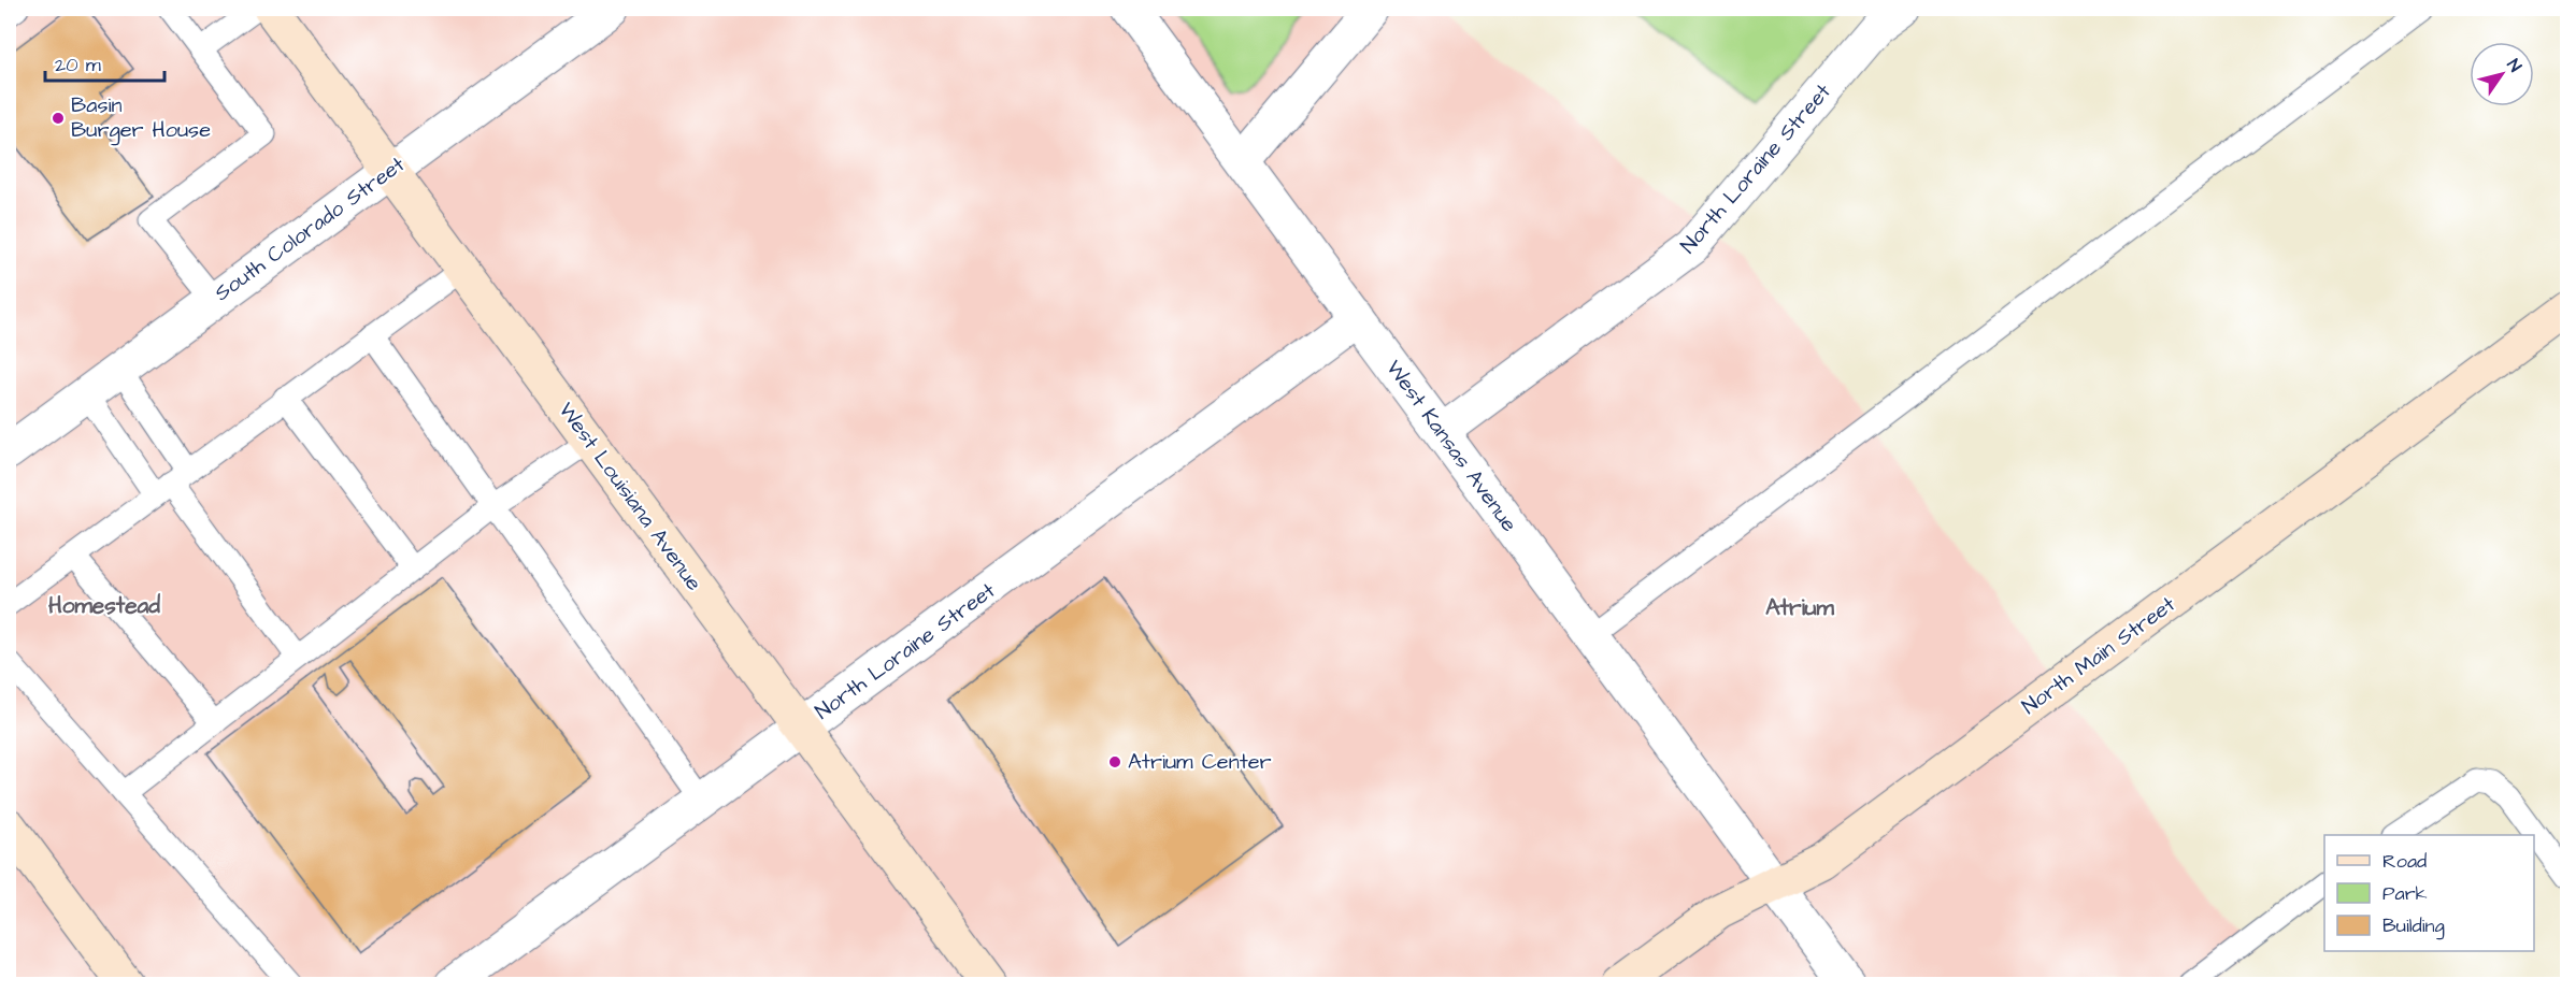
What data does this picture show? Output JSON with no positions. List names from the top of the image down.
{
  "streets": {
    "street": [
      "North Loraine Street",
      "South Colorado Street",
      "West Kansas Avenue",
      "West Louisiana Avenue",
      "North Main Street"
    ]
  },
  "crossings": [
    ["North Loraine Street", "West Kansas Avenue"],
    ["North Loraine Street", "West Louisiana Avenue"],
    ["South Colorado Street", "West Louisiana Avenue"],
    ["West Kansas Avenue", "North Main Street"]
  ],
  "districts": ["Homestead", "Atrium"],
  "places": ["Basin Burger House", "Atrium Center"],
  "legend": ["Road", "Park", "Building"],
  "scale_bar": "20 m",
  "north": "top right"
}
